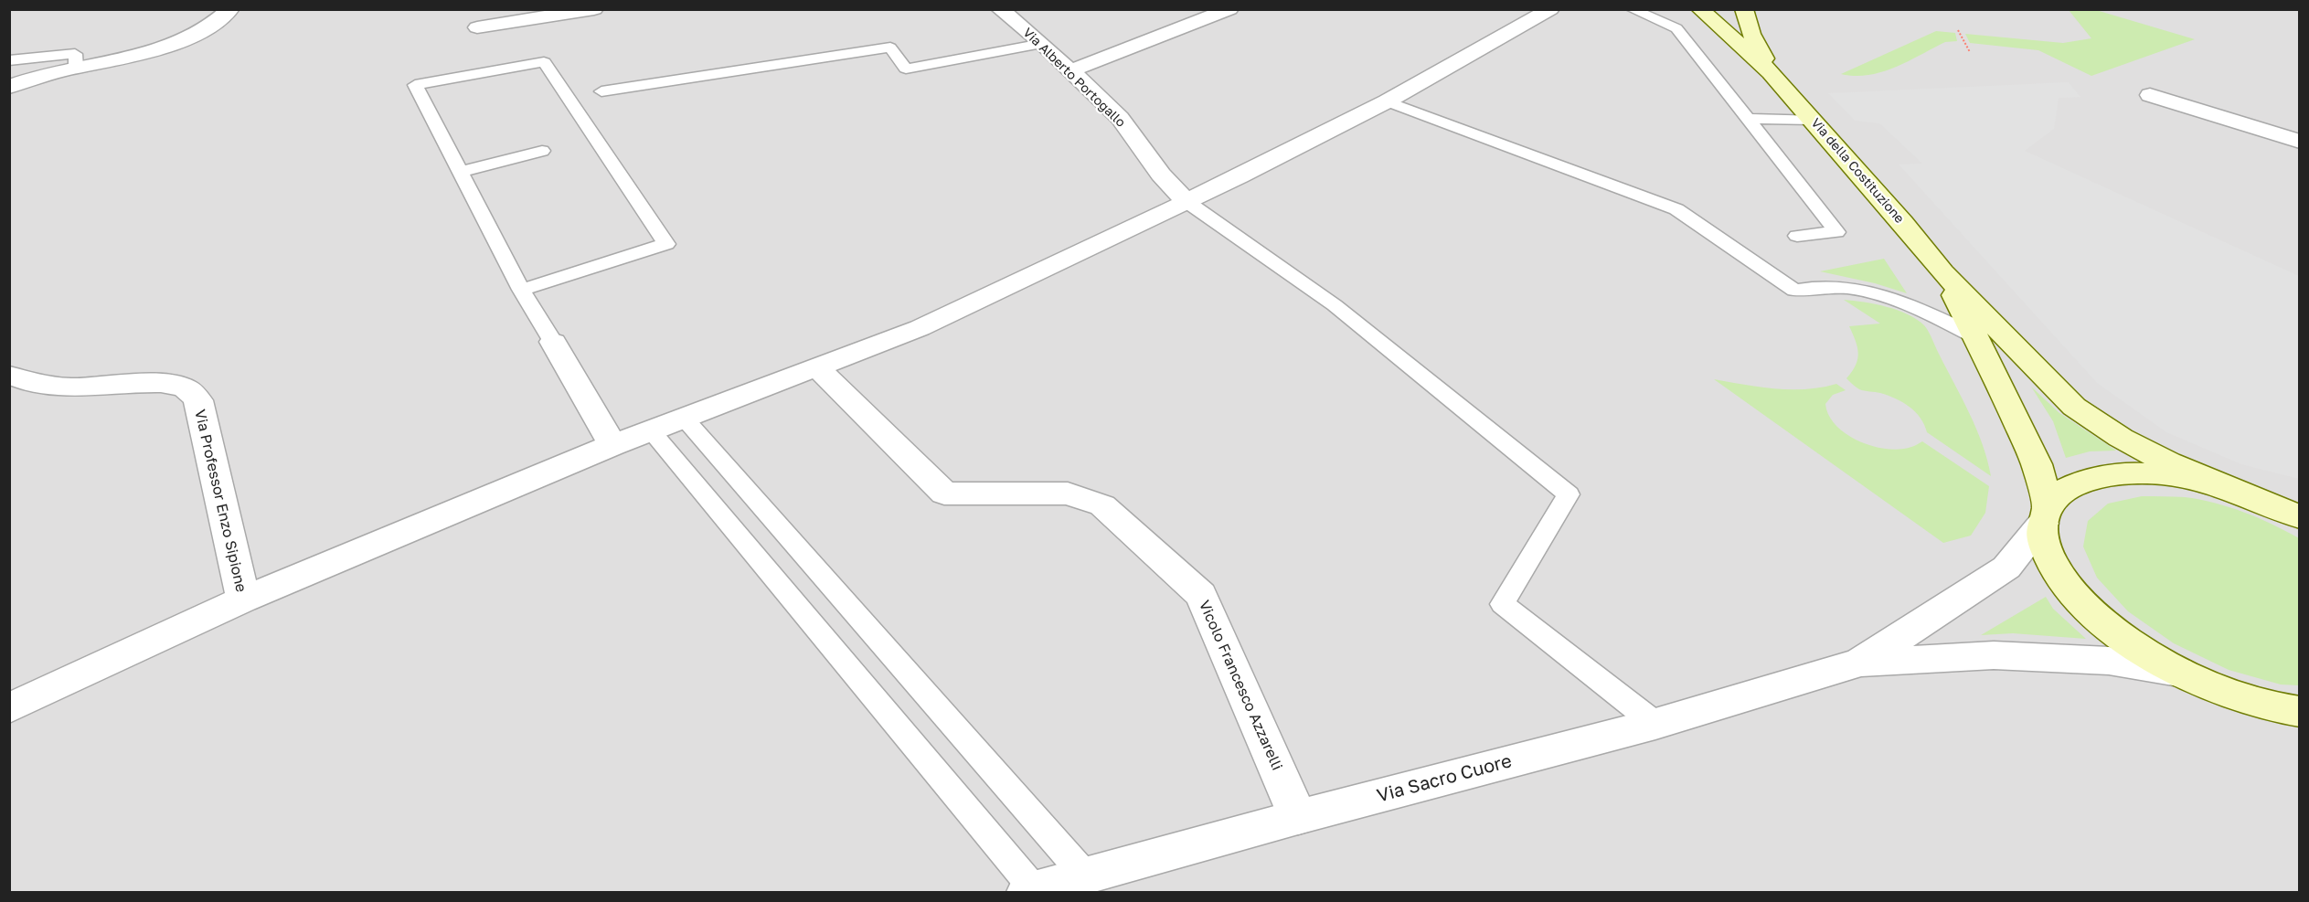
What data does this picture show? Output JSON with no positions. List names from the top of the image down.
{
  "streets": {
    "main road": ["Via della Costituzione"],
    "street": [
      "Via Alberto Portogallo",
      "Via Professor Enzo Sipione",
      "Vicolo Francesco Azzarelli",
      "Via Sacro Cuore"
    ]
  },
  "crossings": [
    ["Vicolo Francesco Azzarelli", "Via Sacro Cuore"]
  ]
}
